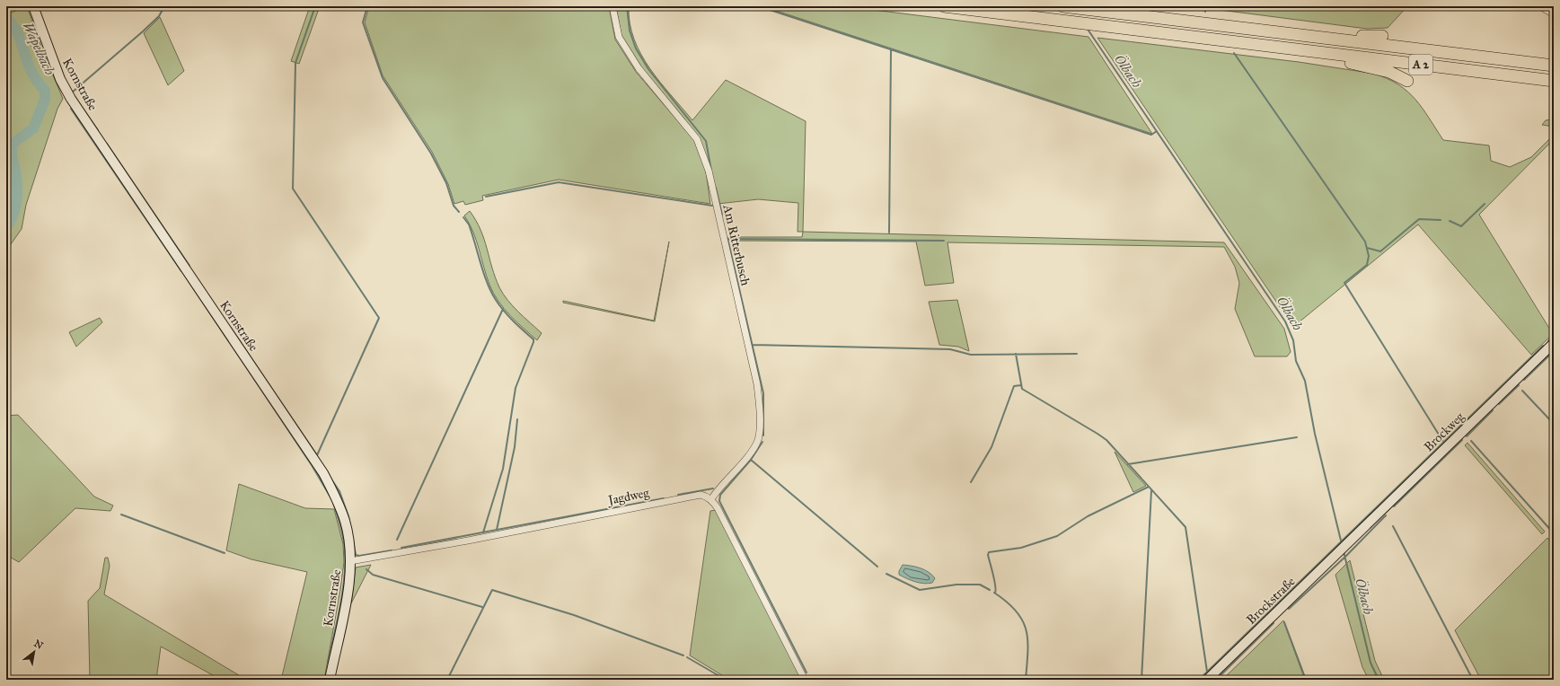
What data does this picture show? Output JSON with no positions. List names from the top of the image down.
{
  "streets": {
    "highway": ["A 2"],
    "street": [
      "Kornstraße",
      "Am Ritterbusch",
      "Brockweg",
      "Jagdweg",
      "Brockstraße"
    ]
  },
  "crossings": [
    ["Kornstraße", "Jagdweg"],
    ["Am Ritterbusch", "Jagdweg"],
    ["Brockweg", "Brockstraße"]
  ],
  "water": ["Wapelbach", "Ölbach"],
  "north": "top right"
}
